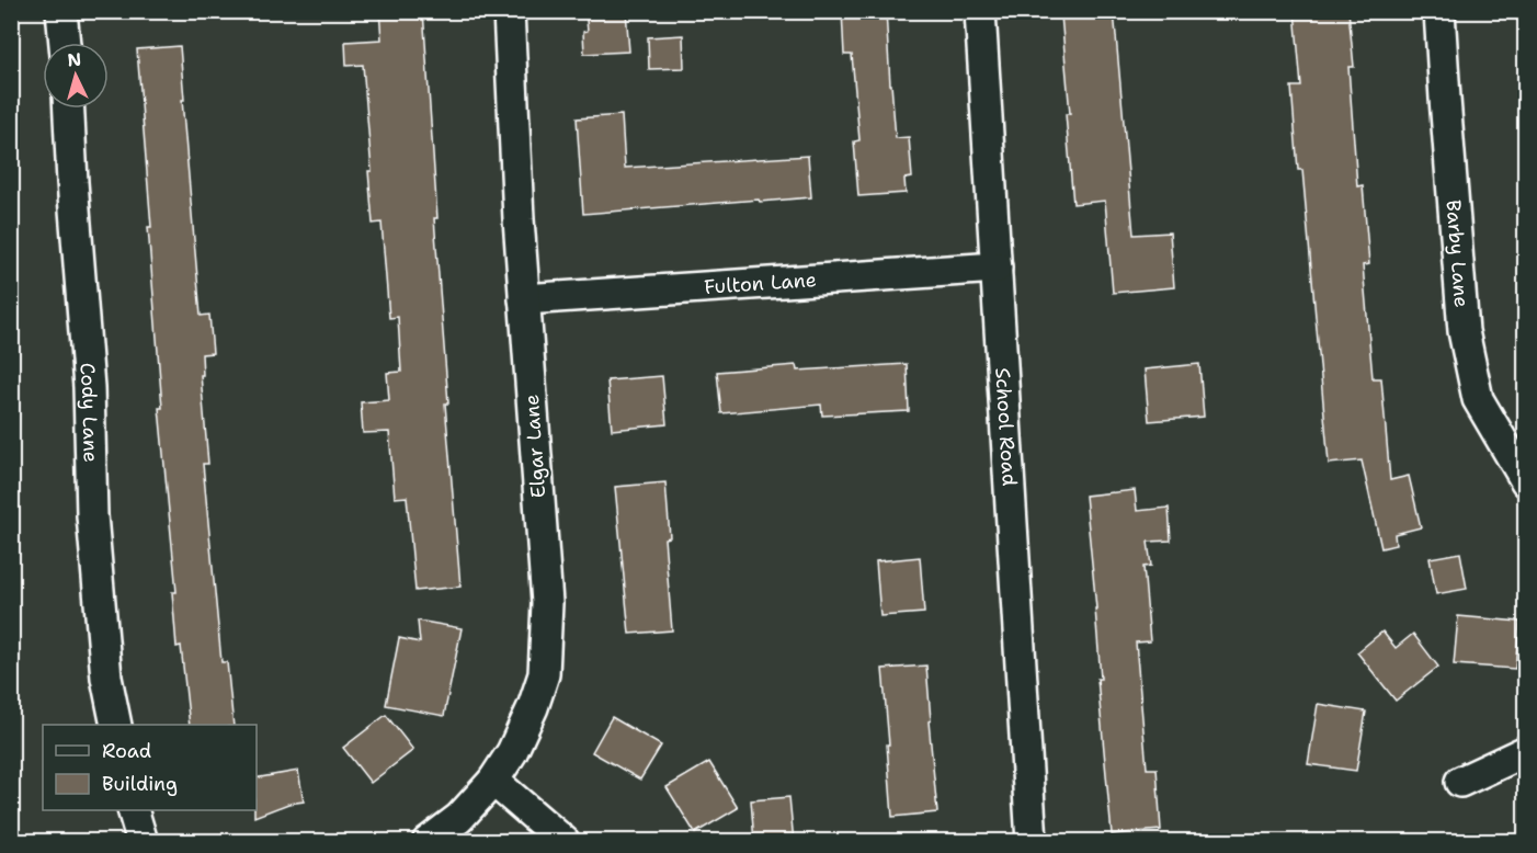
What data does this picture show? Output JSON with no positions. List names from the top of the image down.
{
  "streets": {
    "street": [
      "Barby Lane",
      "Fulton Lane",
      "Cody Lane",
      "School Road",
      "Elgar Lane"
    ]
  },
  "crossings": [
    ["Fulton Lane", "School Road"],
    ["Fulton Lane", "Elgar Lane"]
  ],
  "legend": ["Road", "Building"],
  "north": "top"
}
